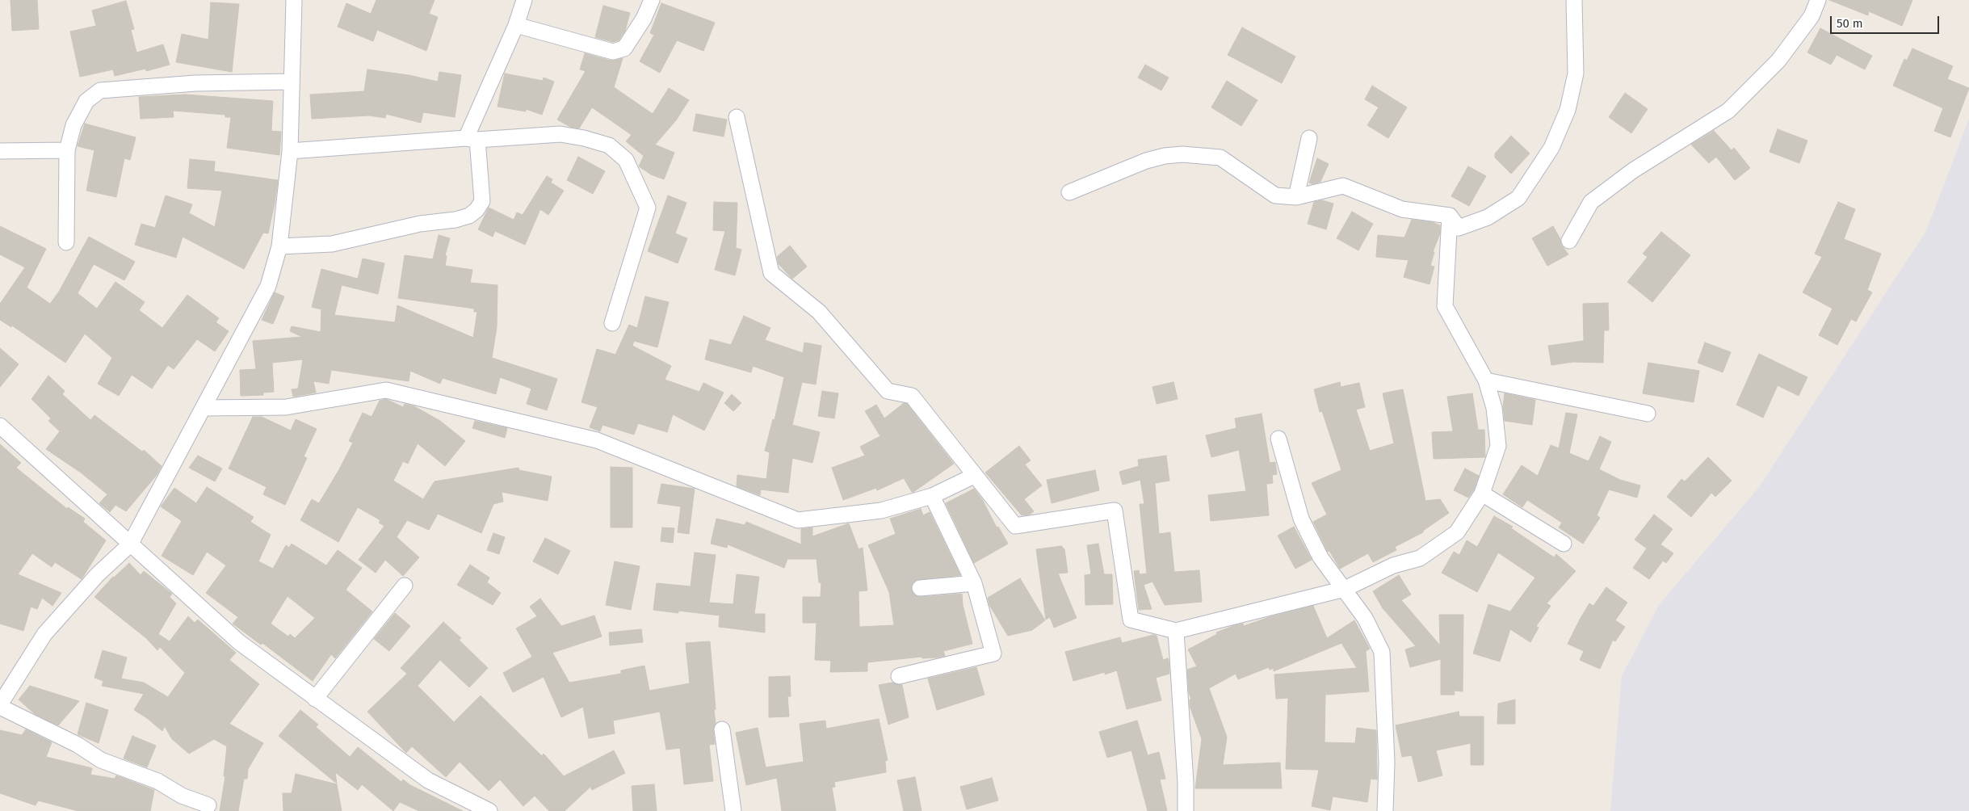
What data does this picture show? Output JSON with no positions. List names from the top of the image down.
{
  "scale_bar": "50 m"
}
